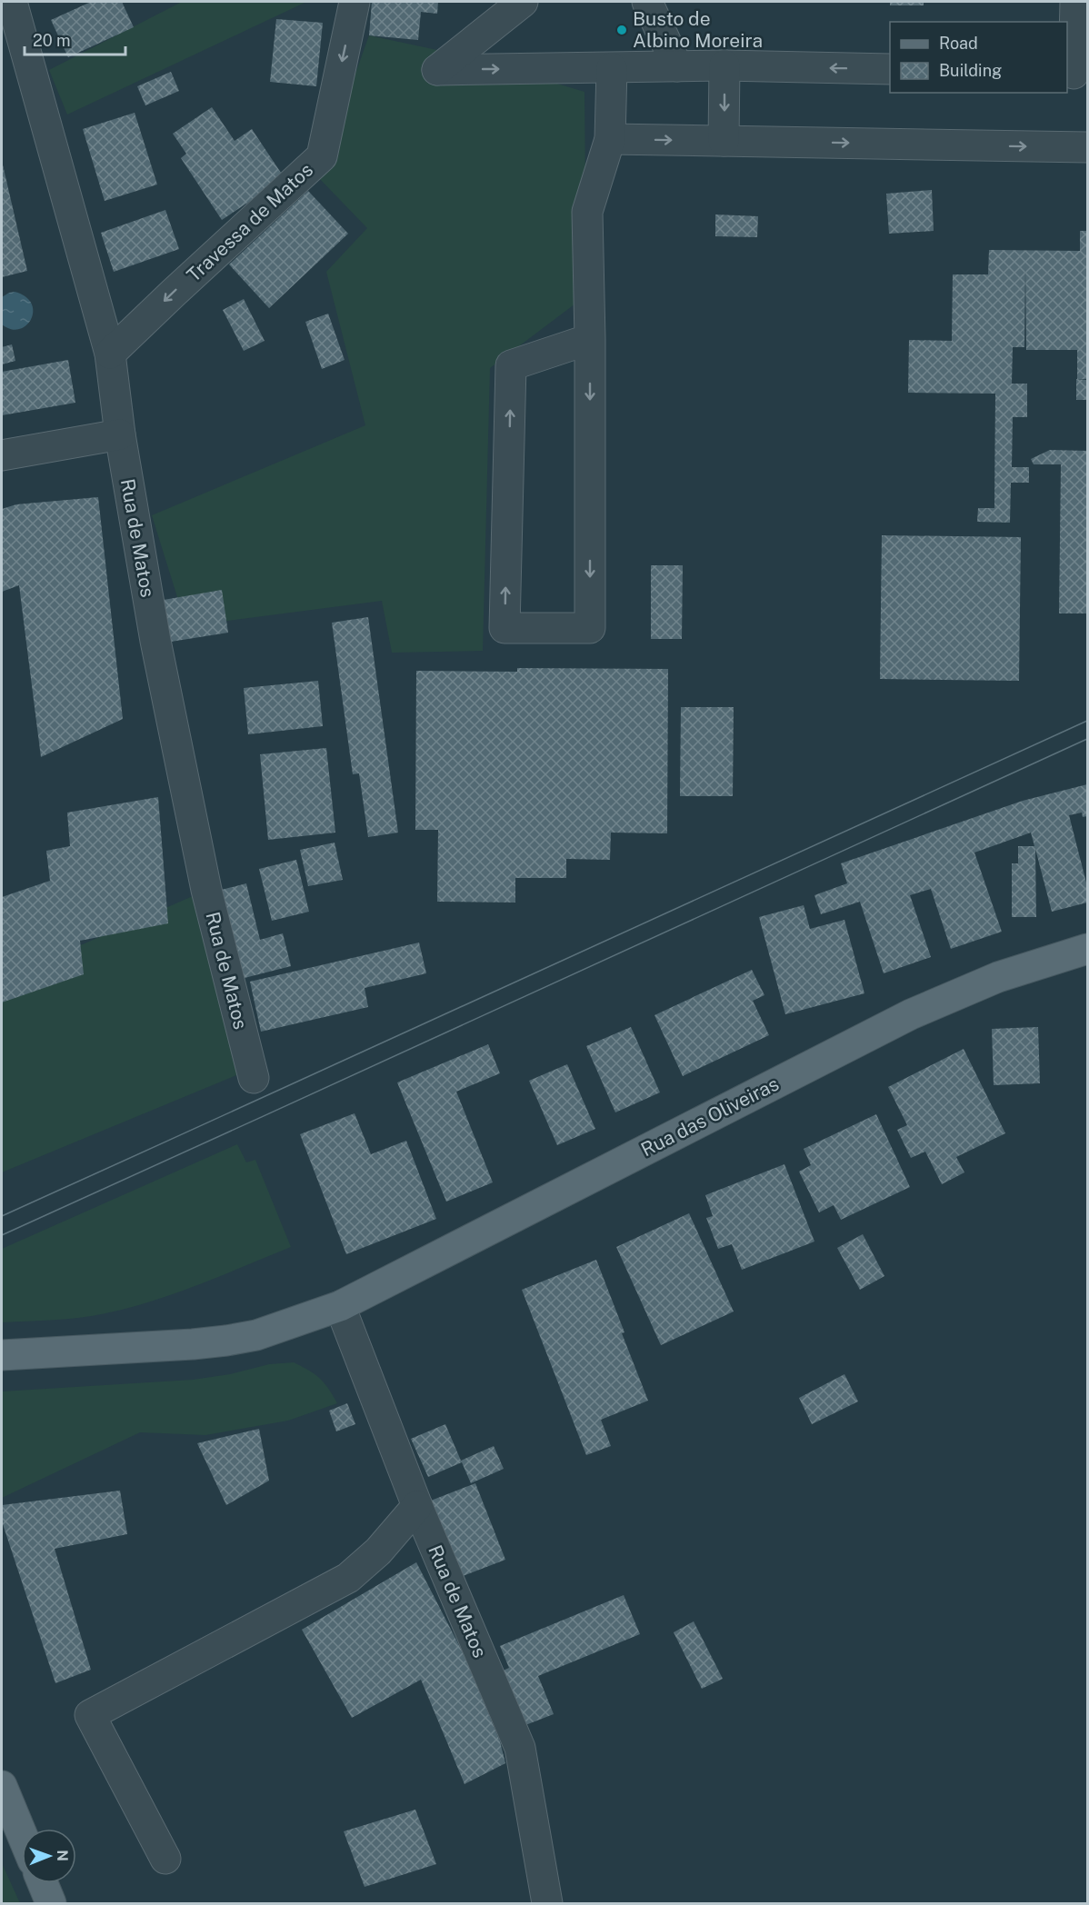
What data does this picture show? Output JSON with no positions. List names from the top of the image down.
{
  "streets": {
    "main road": ["Rua das Oliveiras"],
    "street": ["Travessa de Matos", "Rua de Matos"]
  },
  "crossings": [
    ["Travessa de Matos", "Rua de Matos"],
    ["Rua de Matos", "Rua das Oliveiras"]
  ],
  "one_way": ["Travessa de Matos"],
  "places": ["Busto de Albino Moreira"],
  "legend": ["Road", "Building"],
  "scale_bar": "20 m",
  "north": "right"
}
